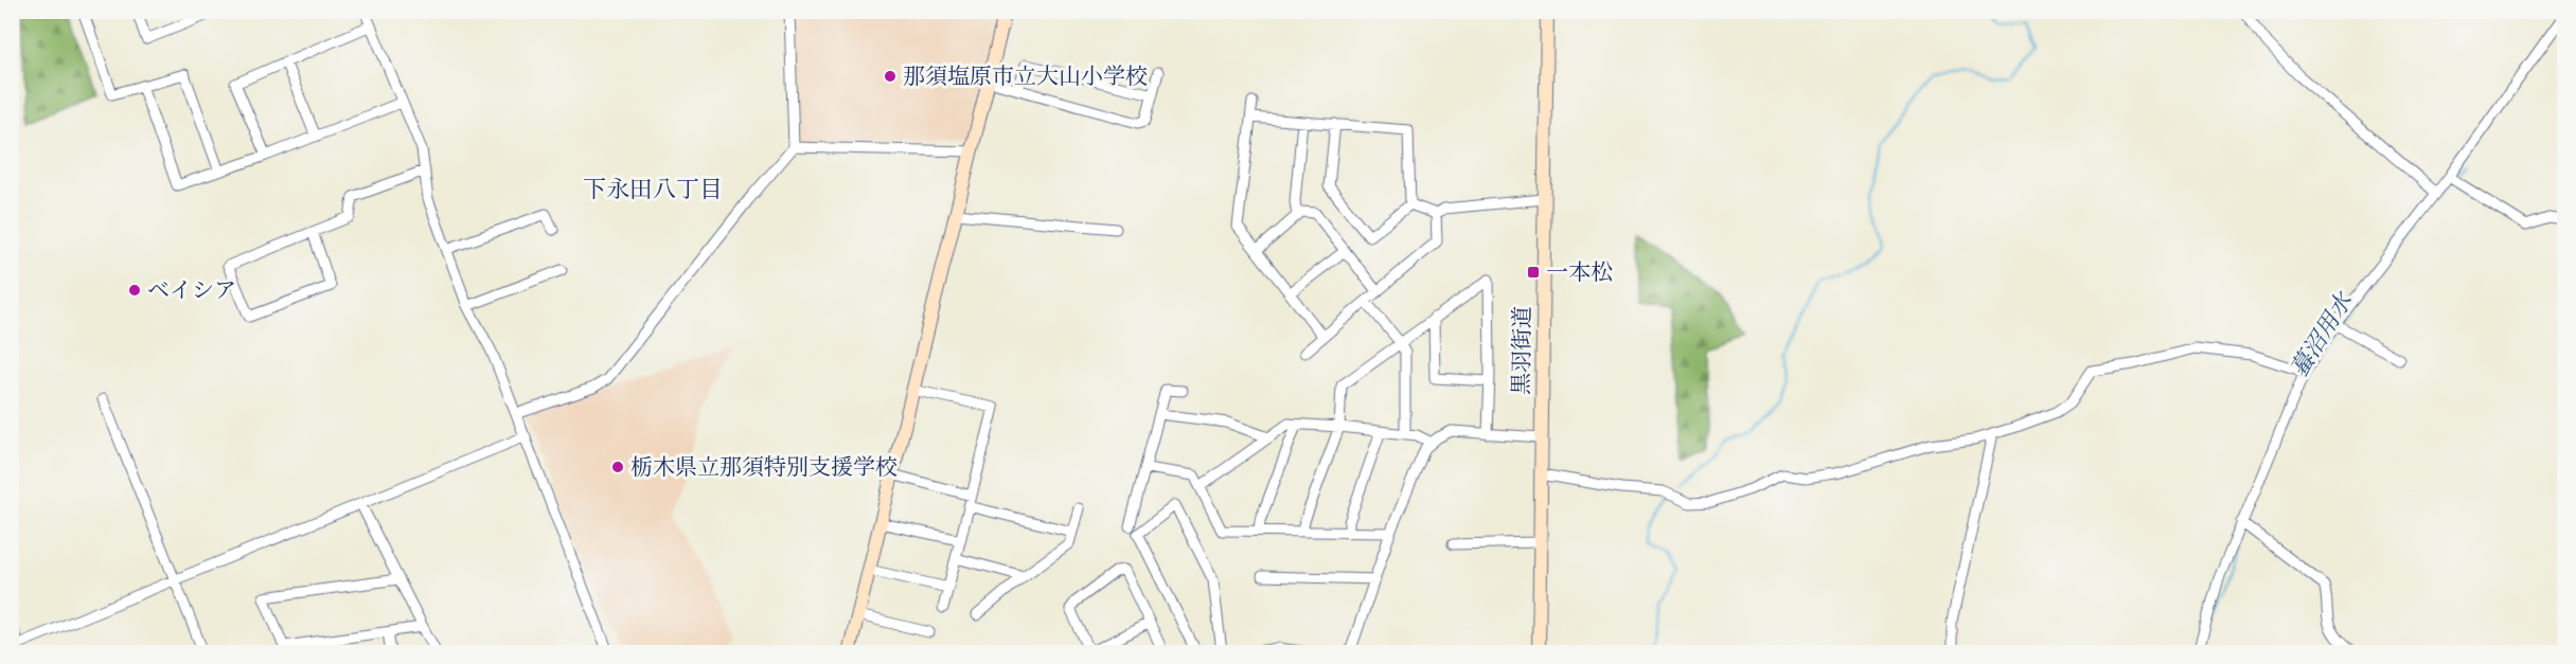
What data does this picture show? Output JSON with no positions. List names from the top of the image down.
{
  "streets": {
    "street": ["黒羽街道"]
  },
  "districts": ["下永田八丁目"],
  "water": ["蟇沼用水"],
  "places": {
    "other": ["那須塩原市立大山小学校", "ベイシア", "栃木県立那須特別支援学校"],
    "transit": ["一本松"]
  }
}
